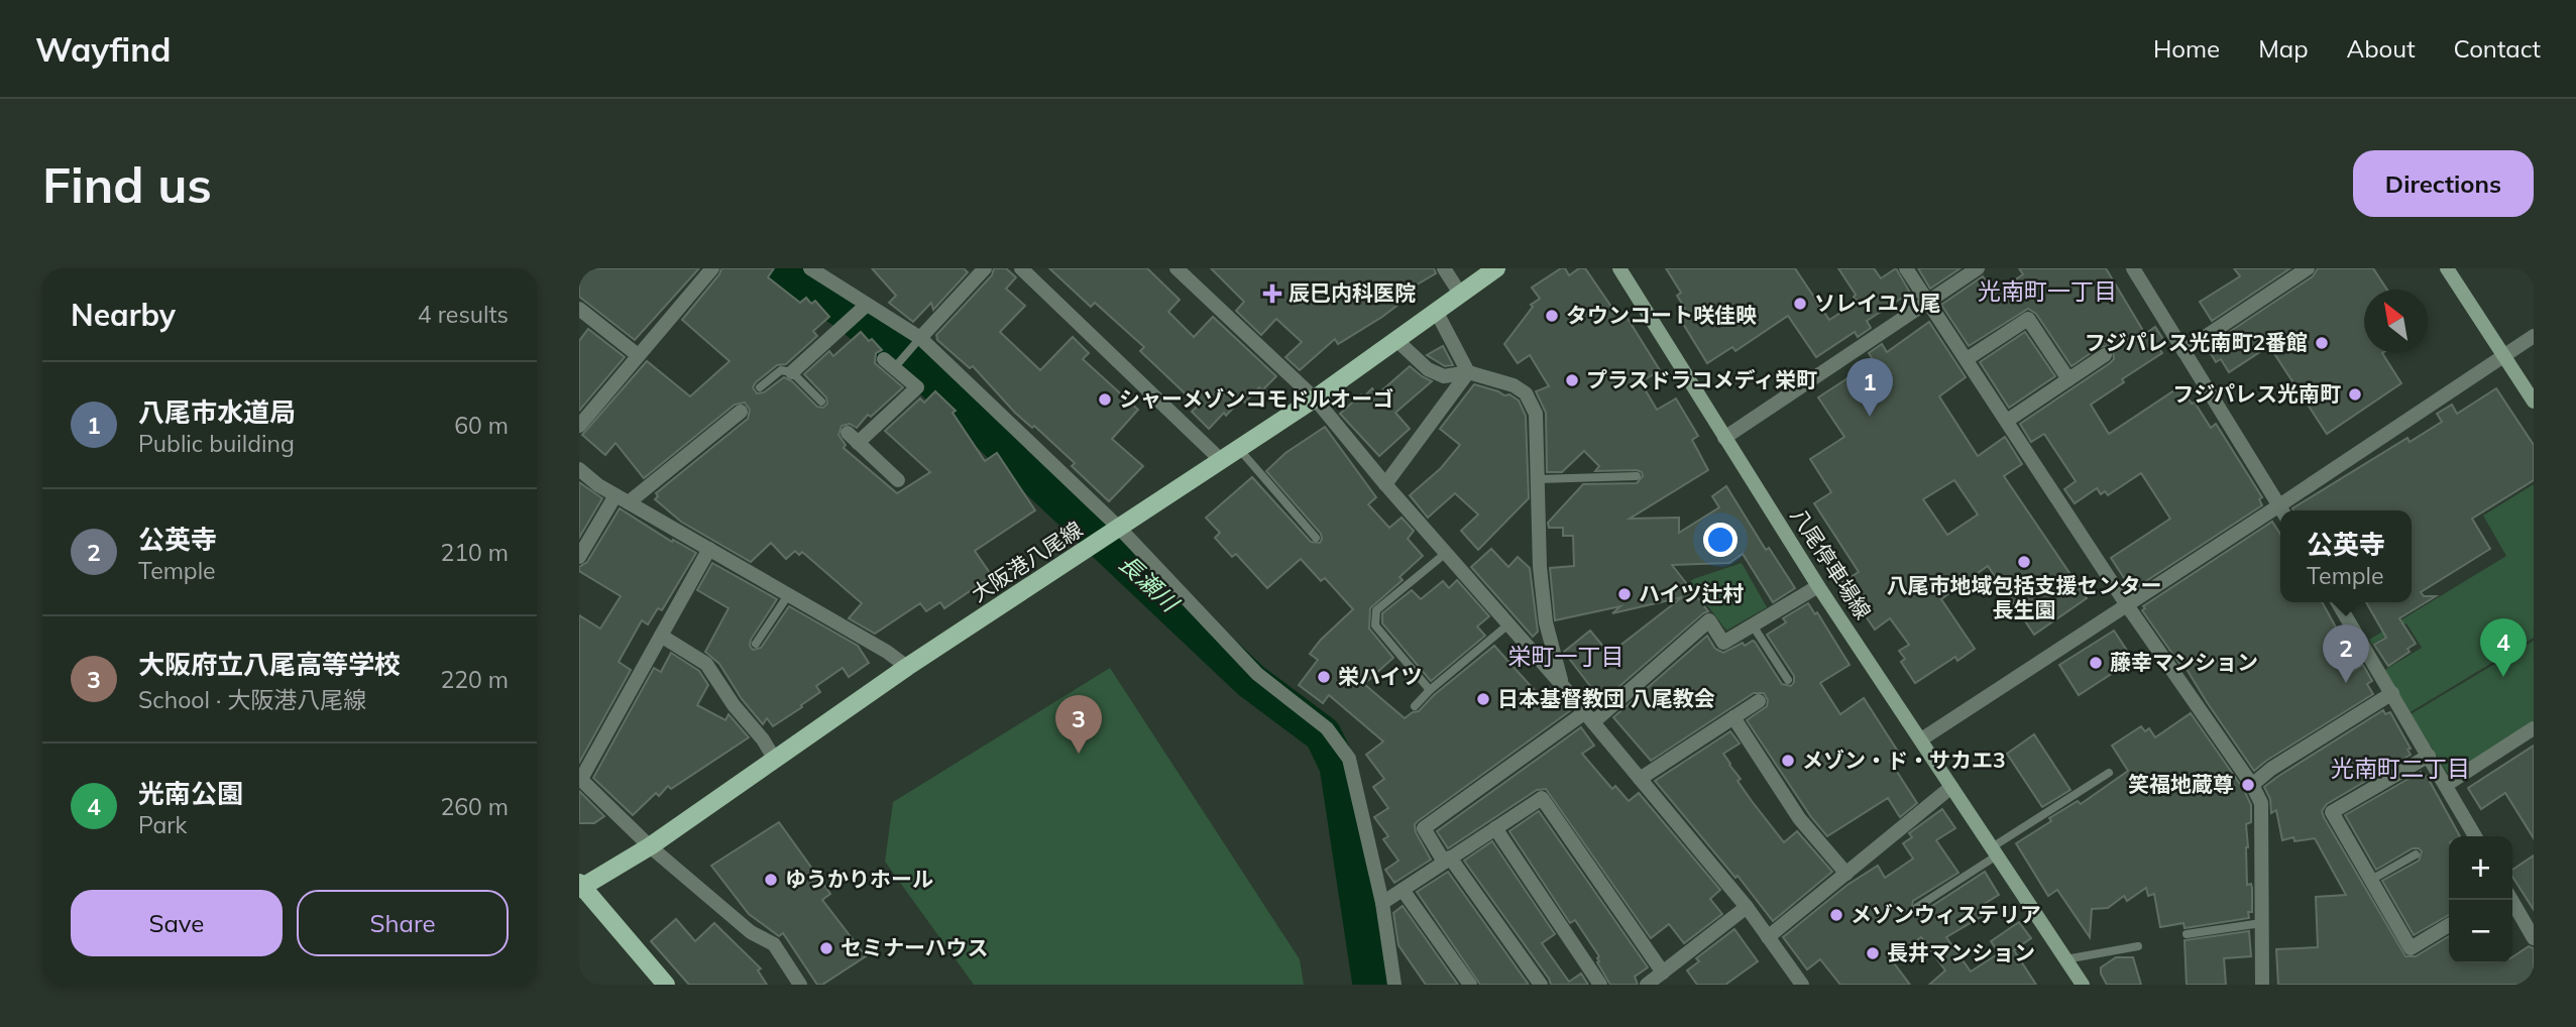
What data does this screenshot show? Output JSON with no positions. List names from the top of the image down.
{
  "streets": {
    "main road": ["大阪港八尾線", "八尾停車場線"]
  },
  "districts": ["光南町一丁目", "栄町一丁目", "光南町二丁目"],
  "water": ["長瀬川"],
  "places": {
    "health": ["辰巳内科医院"],
    "other": [
      "ソレイユ八尾",
      "タウンコート咲佳映",
      "フジパレス光南町2番館",
      "プラスドラコメディ栄町",
      "フジパレス光南町",
      "シャーメゾンコモドルオーゴ",
      "八尾市地域包括支援センター 長生園",
      "ハイツ辻村",
      "藤幸マンション",
      "栄ハイツ",
      "日本基督教団 八尾教会",
      "メゾン・ド・サカエ3",
      "笑福地蔵尊",
      "ゆうかりホール",
      "メゾンウィステリア",
      "セミナーハウス",
      "長井マンション"
    ]
  },
  "north": "top left",
  "page": {
    "header": "Wayfind",
    "nav": [
      "Home",
      "Map",
      "About",
      "Contact"
    ],
    "buttons": [
      "Directions",
      ["Save", "Share"]
    ],
    "title": "Find us",
    "heading": ["Nearby", "4 results"],
    "pins": [
      "1",
      "4",
      "2",
      "3"
    ],
    "list": [
      {
        "mark": "1",
        "name": "八尾市水道局",
        "note": "Public building",
        "value": "60 m"
      },
      {
        "mark": "2",
        "name": "公英寺",
        "note": "Temple",
        "value": "210 m"
      },
      {
        "mark": "3",
        "name": "大阪府立八尾高等学校",
        "note": "School · 大阪港八尾線",
        "value": "220 m"
      },
      {
        "mark": "4",
        "name": "光南公園",
        "note": "Park",
        "value": "260 m"
      }
    ],
    "popup": ["公英寺", "Temple"],
    "map_buttons": ["+", "−"]
  }
}
